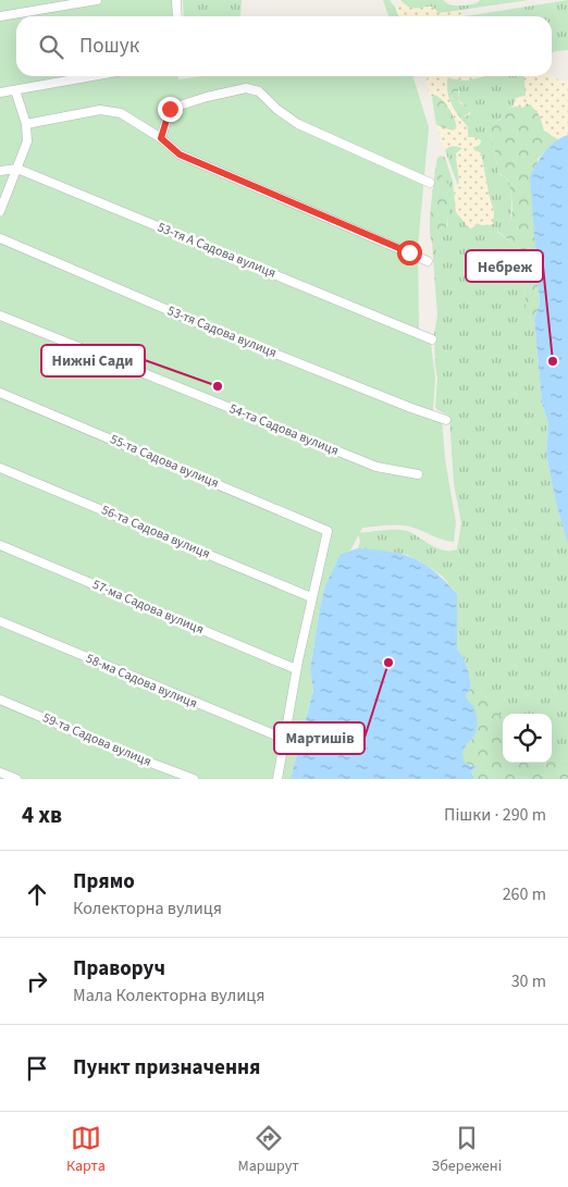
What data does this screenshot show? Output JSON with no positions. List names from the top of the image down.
{
  "streets": {
    "street": [
      "53-тя А Садова вулиця",
      "53-тя Садова вулиця",
      "54-та Садова вулиця",
      "55-та Садова вулиця",
      "56-та Садова вулиця",
      "57-ма Садова вулиця",
      "58-ма Садова вулиця",
      "59-та Садова вулиця"
    ]
  },
  "crossings": [
    ["55-та Садова вулиця", "56-та Садова вулиця"]
  ],
  "places": ["Небреж", "Нижні Сади", "Мартишів"],
  "page": {
    "search": "Пошук",
    "heading": ["4 хв", "Пішки · 290 m"],
    "list": [
      ["Прямо", "Колекторна вулиця", "260 m"],
      ["Праворуч", "Мала Колекторна вулиця", "30 m"],
      "Пункт призначення"
    ],
    "nav": ["Карта", "Маршрут", "Збережені"]
  }
}
